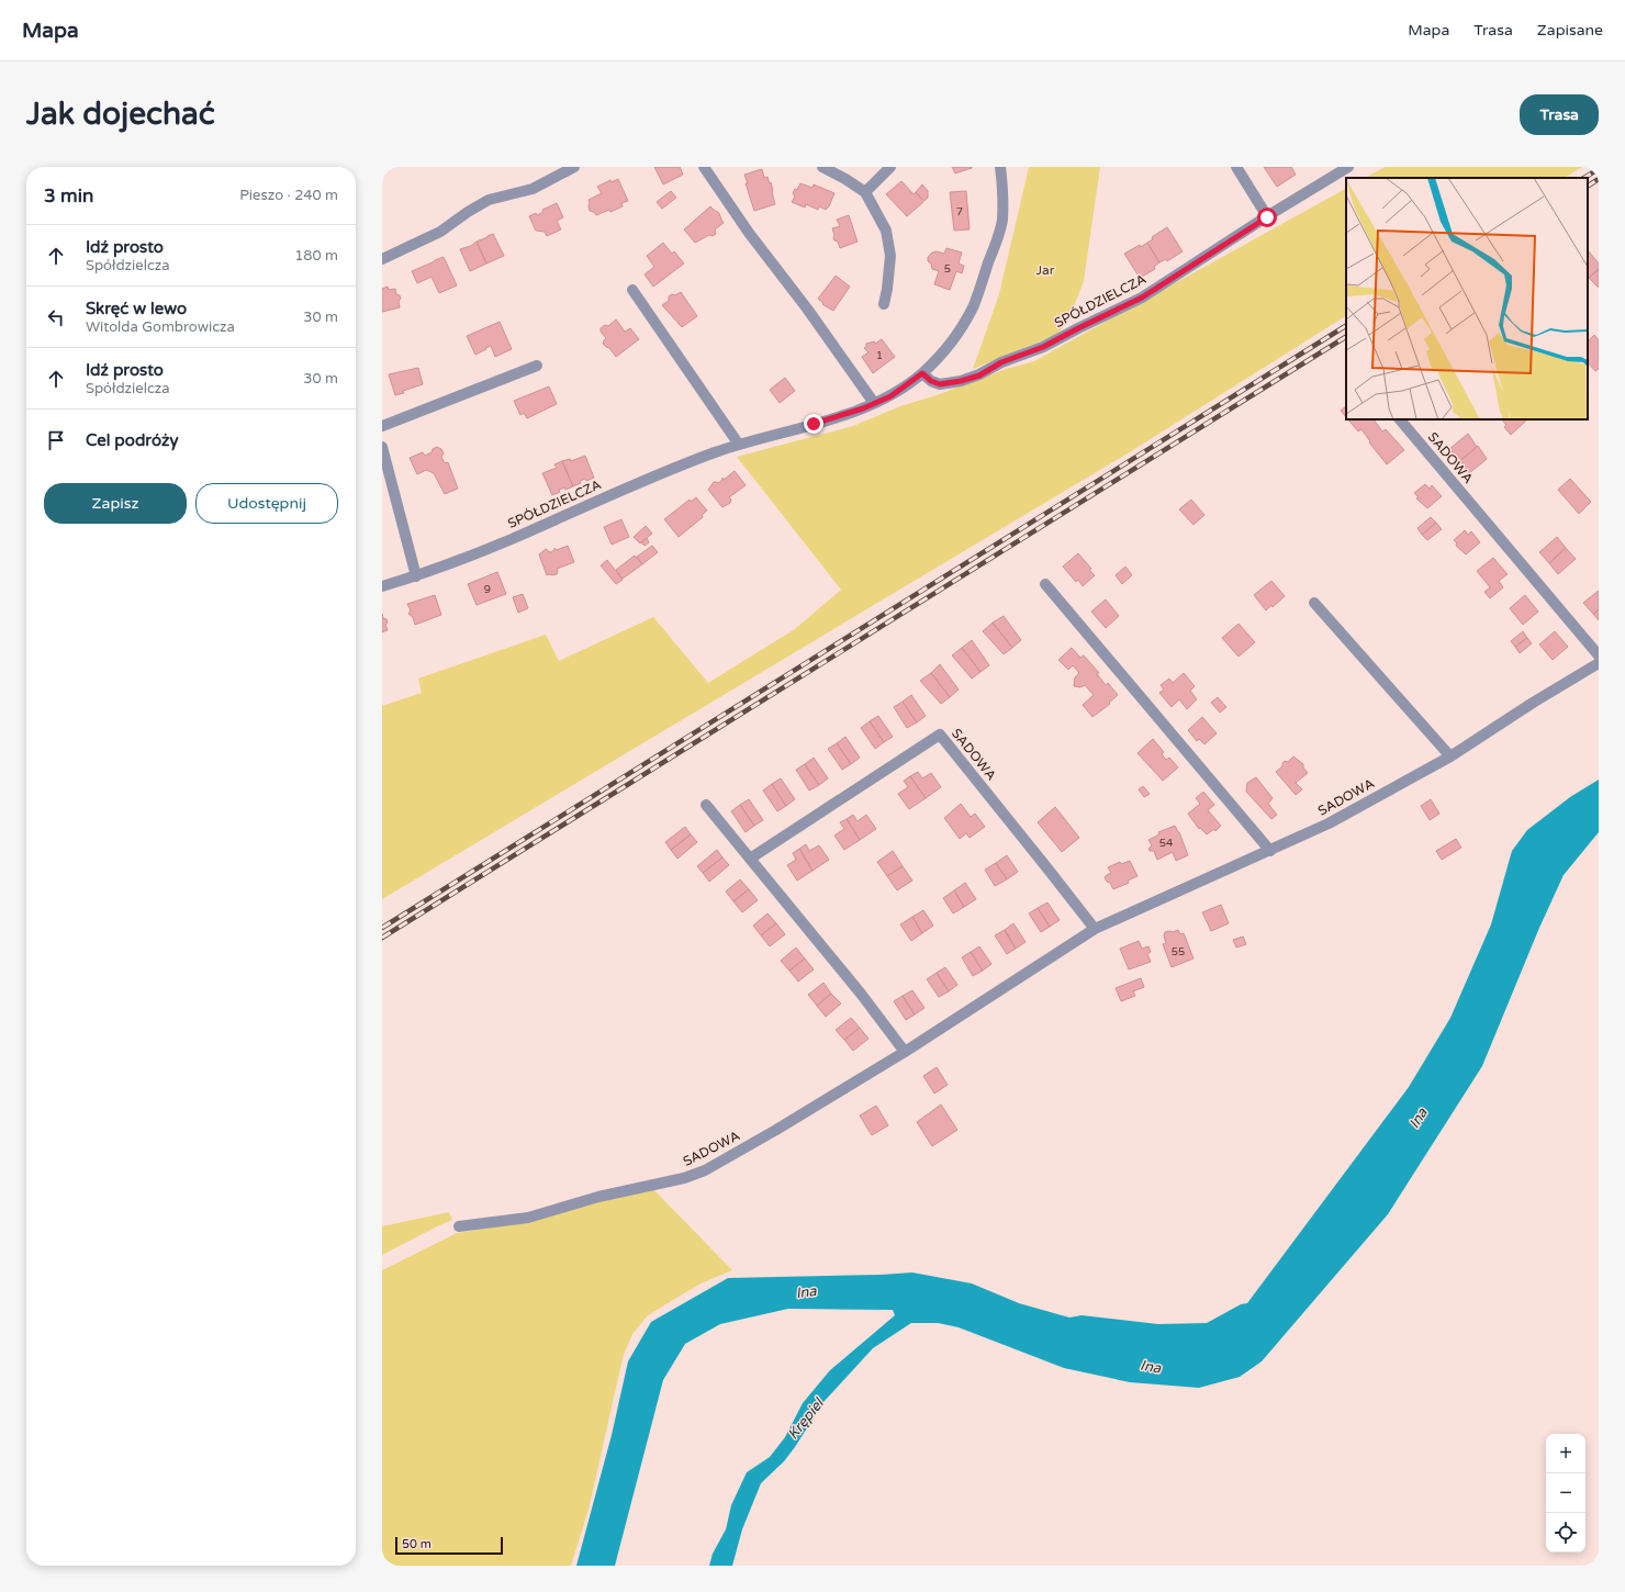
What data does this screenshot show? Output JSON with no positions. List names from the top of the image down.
{
  "streets": {
    "street": ["SPÓŁDZIELCZA", "SADOWA"]
  },
  "water": ["Ina", "Krępiel"],
  "parks": ["Jar"],
  "house_numbers": [
    "7",
    "5",
    "1",
    "9",
    "54",
    "55"
  ],
  "scale_bar": "50 m",
  "page": {
    "header": "Mapa",
    "nav": ["Mapa", "Trasa", "Zapisane"],
    "buttons": [
      "Trasa",
      ["Zapisz", "Udostępnij"]
    ],
    "title": "Jak dojechać",
    "heading": ["3 min", "Pieszo · 240 m"],
    "list": [
      ["Idź prosto", "Spółdzielcza", "180 m"],
      ["Skręć w lewo", "Witolda Gombrowicza", "30 m"],
      ["Idź prosto", "Spółdzielcza", "30 m"],
      "Cel podróży"
    ],
    "map_buttons": ["+", "−"],
    "scale": "50 m"
  }
}
